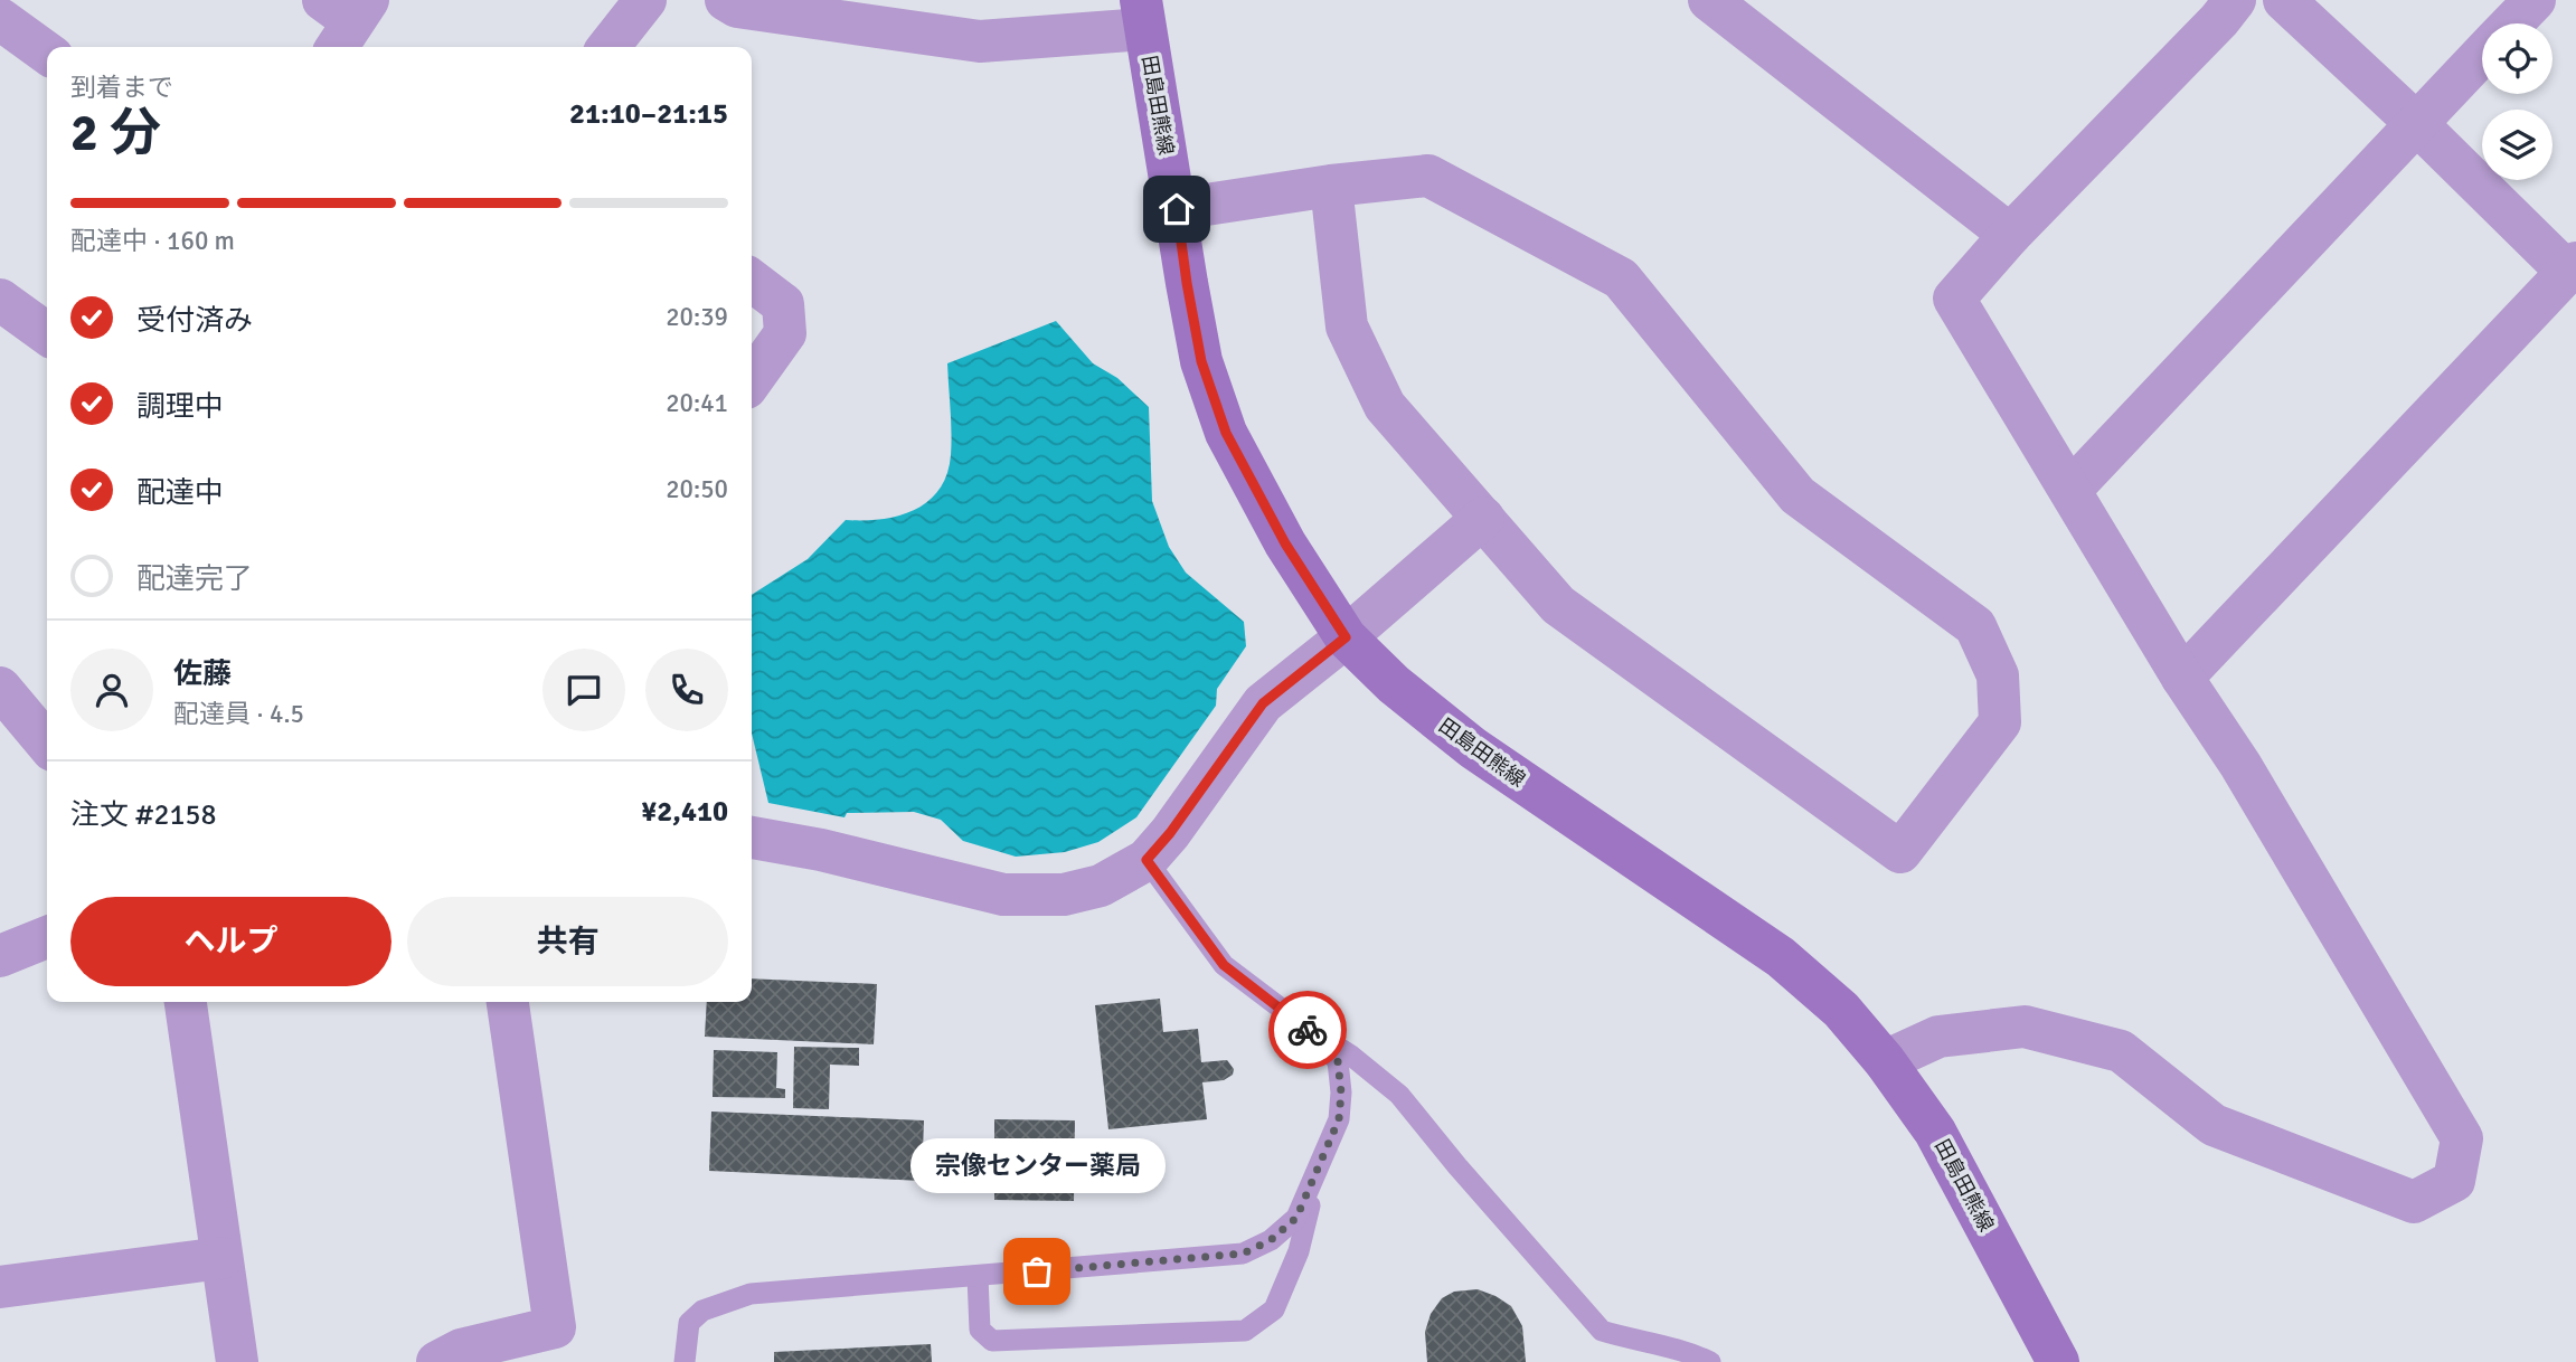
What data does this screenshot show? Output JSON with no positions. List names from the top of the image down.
{
  "streets": {
    "main road": ["田島田熊線"]
  },
  "places": ["宗像センター薬局"],
  "page": {
    "heading": ["2 分", "到着まで", "21:10–21:15"],
    "panel": [
      "佐藤",
      "配達員 · 4.5",
      "注文 #2158",
      "¥2,410"
    ],
    "bar": "配達中 · 160 m",
    "list": [
      ["受付済み", "20:39"],
      ["調理中", "20:41"],
      ["配達中", "20:50"],
      "配達完了"
    ],
    "buttons": ["ヘルプ", "共有"],
    "bubble": "宗像センター薬局"
  }
}
